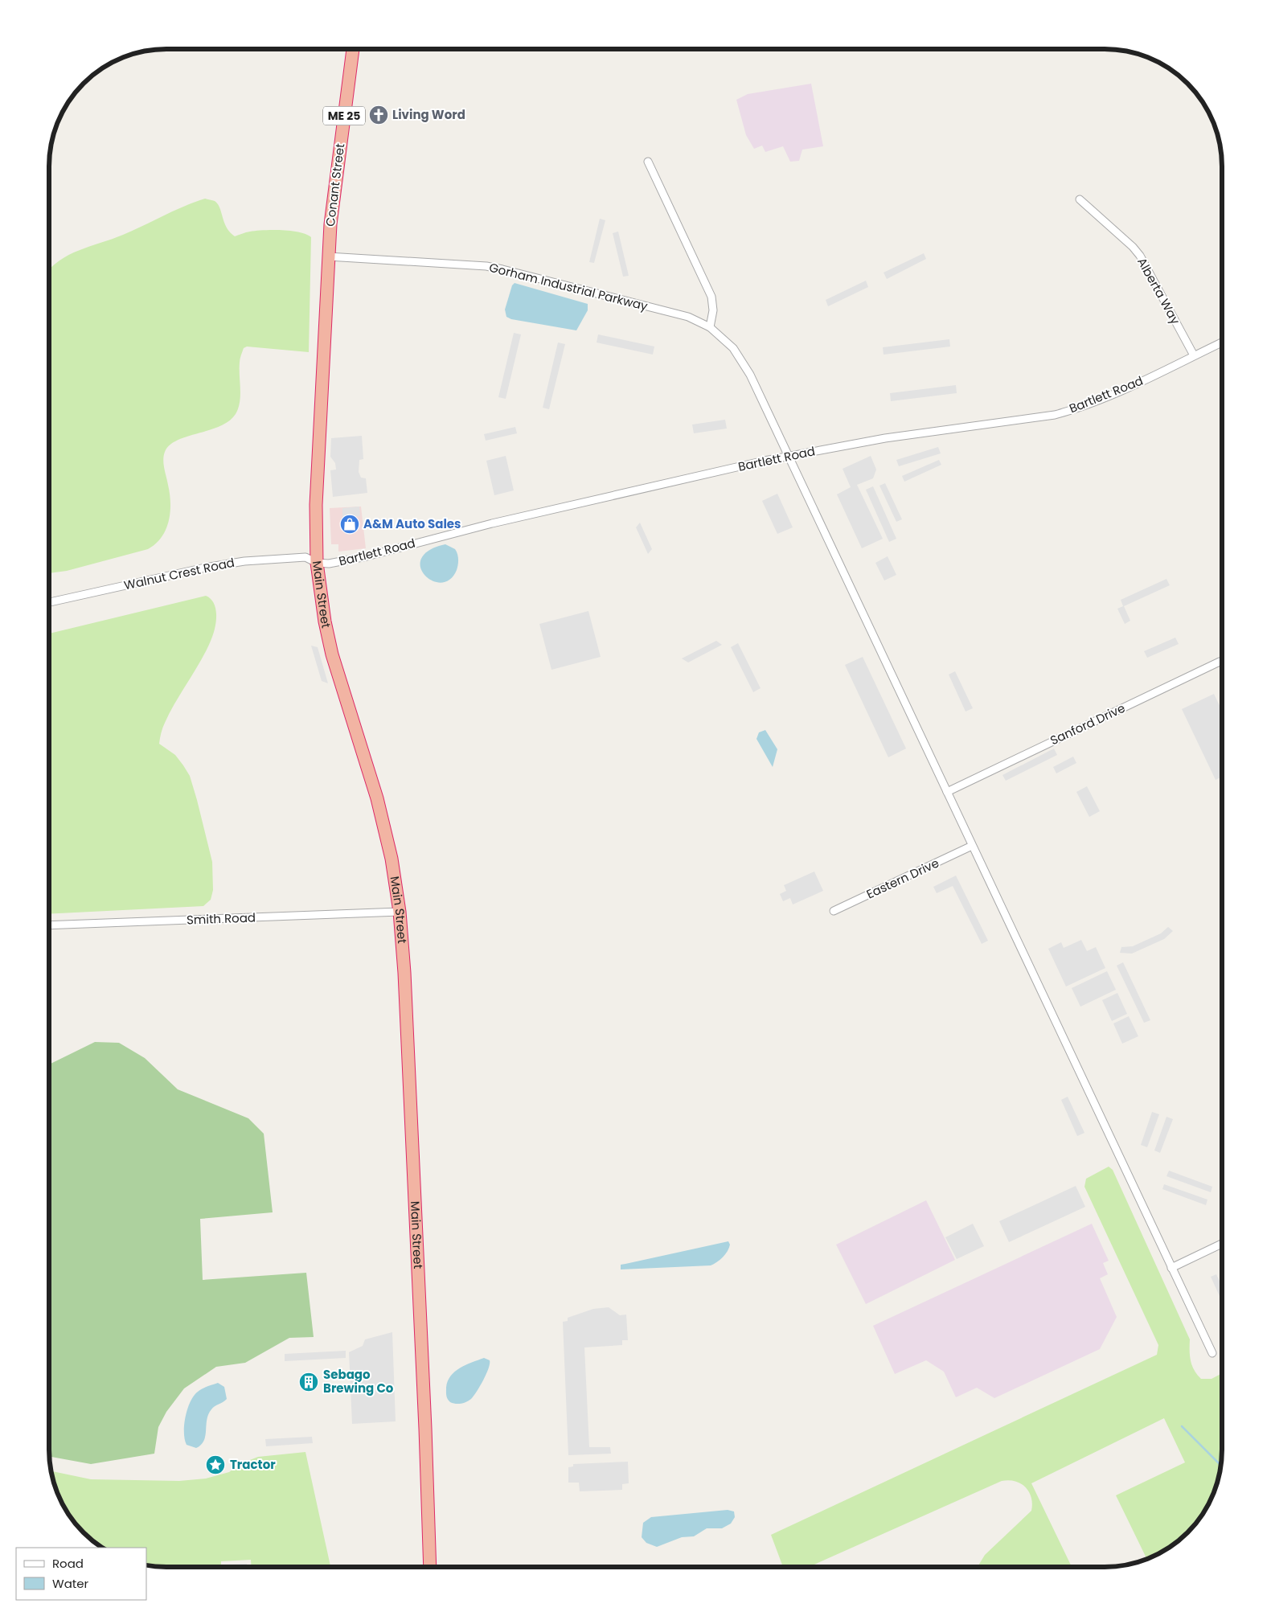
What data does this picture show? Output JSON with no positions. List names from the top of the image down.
{
  "streets": {
    "highway": ["ME 25", "Conant Street", "Main Street"],
    "street": [
      "Gorham Industrial Parkway",
      "Alberta Way",
      "Bartlett Road",
      "Walnut Crest Road",
      "Sanford Drive",
      "Eastern Drive",
      "Smith Road"
    ]
  },
  "crossings": [
    ["Conant Street", "Gorham Industrial Parkway"],
    ["Conant Street", "Main Street"],
    ["Gorham Industrial Parkway", "Bartlett Road"],
    ["Gorham Industrial Parkway", "Main Street"],
    ["Gorham Industrial Parkway", "Sanford Drive"],
    ["Gorham Industrial Parkway", "Eastern Drive"],
    ["Alberta Way", "Bartlett Road"],
    ["Bartlett Road", "Walnut Crest Road"],
    ["Bartlett Road", "Main Street"],
    ["Walnut Crest Road", "Main Street"],
    ["Main Street", "Smith Road"]
  ],
  "places": {
    "church": ["Living Word"],
    "shop": ["A&M Auto Sales"],
    "building": ["Sebago Brewing Co"],
    "place": ["Tractor"]
  },
  "legend": ["Road", "Water"]
}
